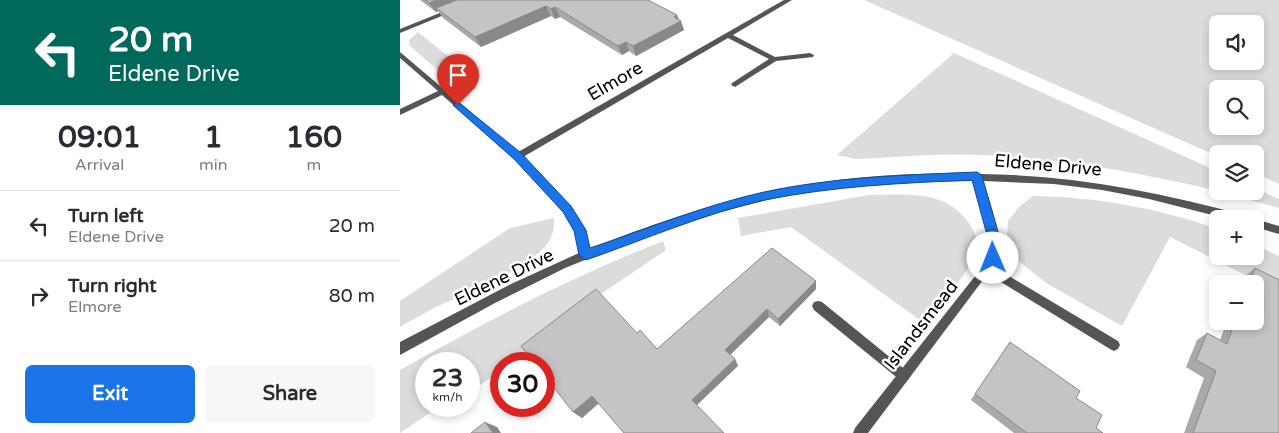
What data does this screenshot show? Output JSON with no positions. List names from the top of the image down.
{
  "streets": {
    "street": ["Elmore", "Eldene Drive", "Islandsmead"]
  },
  "crossings": [
    ["Eldene Drive", "Islandsmead"]
  ],
  "page": {
    "turn": ["20 m", "Eldene Drive"],
    "map_buttons": ["+", "−"],
    "eta": [
      "09:01",
      "Arrival",
      "1",
      "min",
      "160",
      "m"
    ],
    "list": [
      {
        "name": "Turn left",
        "note": "Eldene Drive",
        "value": "20 m"
      },
      {
        "name": "Turn right",
        "note": "Elmore",
        "value": "80 m"
      }
    ],
    "speed": "23 km/h",
    "limit": "30",
    "buttons": ["Exit", "Share"]
  }
}
